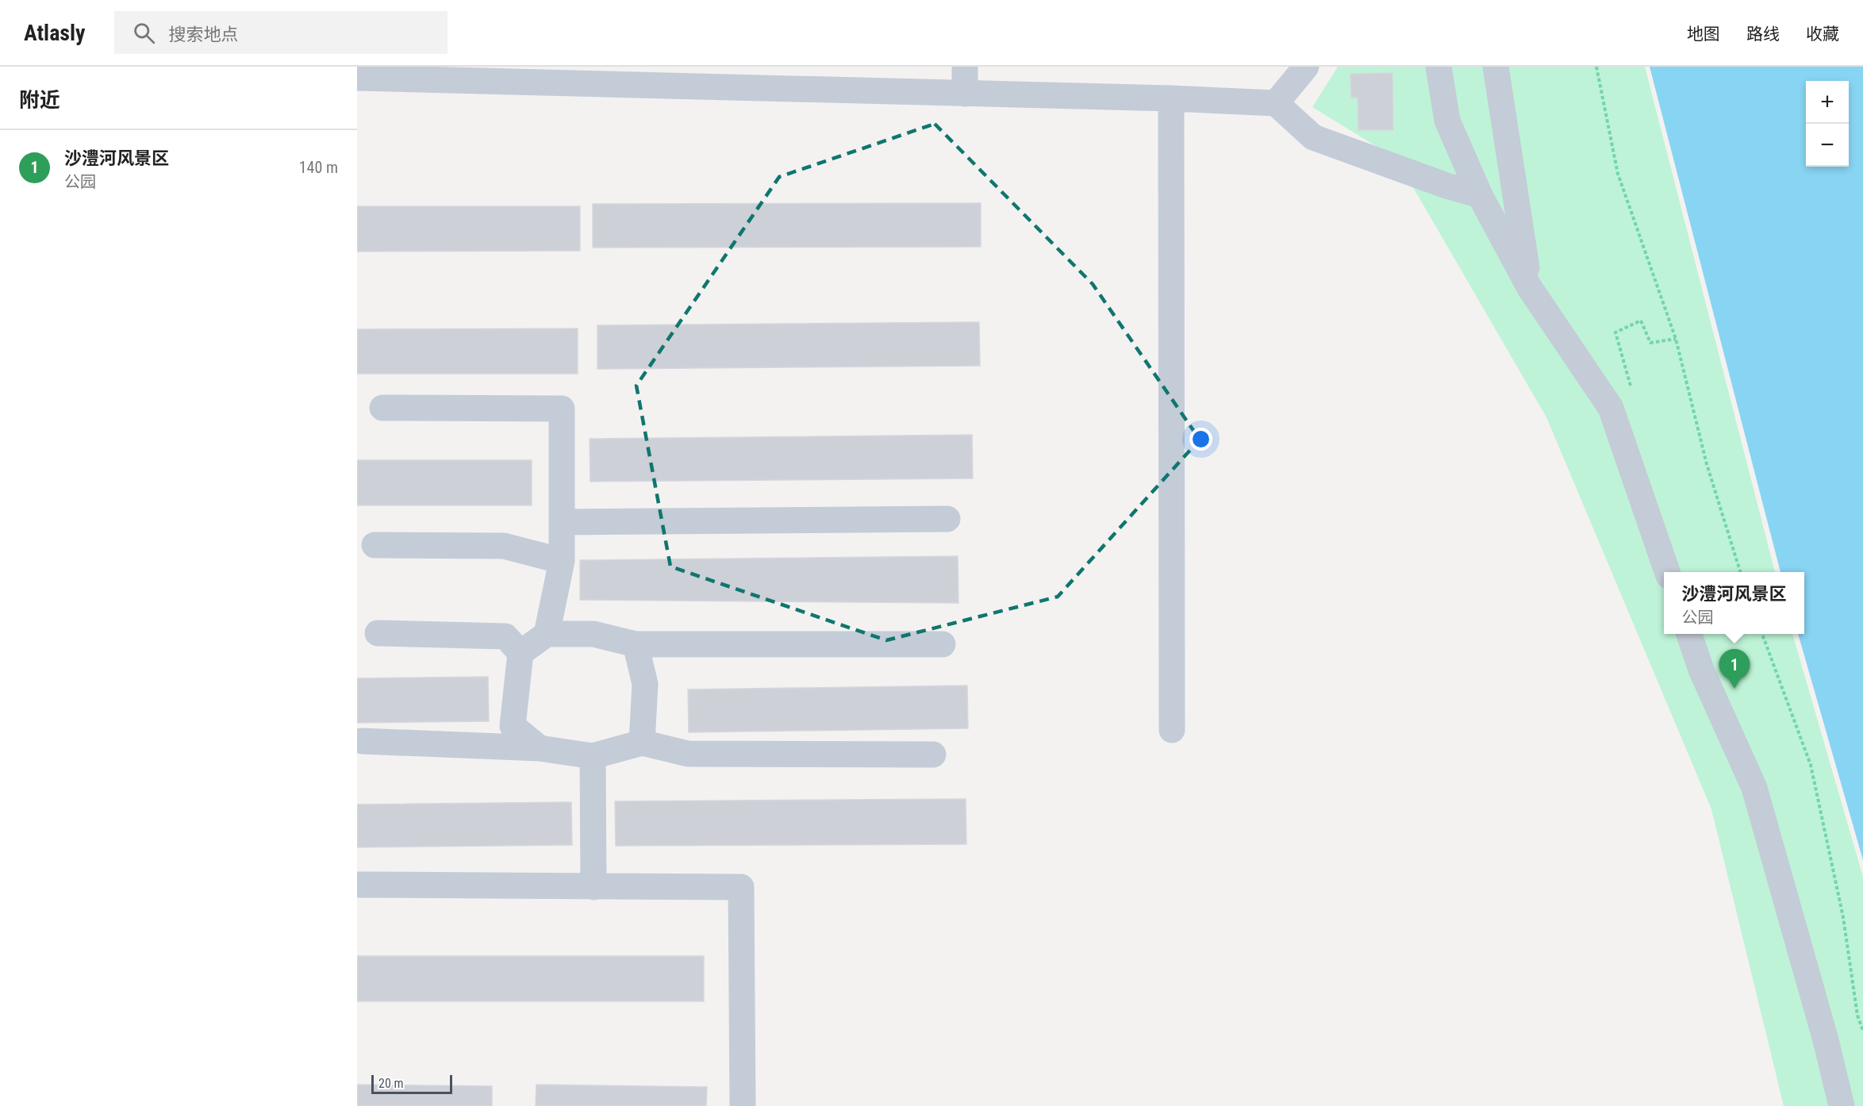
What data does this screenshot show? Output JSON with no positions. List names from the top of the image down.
{
  "scale_bar": "20 m",
  "page": {
    "header": "Atlasly",
    "search": "搜索地点",
    "nav": ["地图", "路线", "收藏"],
    "heading": "附近",
    "map_buttons": ["+", "−"],
    "list": [
      {
        "mark": "1",
        "name": "沙澧河风景区",
        "note": "公园",
        "value": "140 m"
      }
    ],
    "popup": ["沙澧河风景区", "公园"],
    "pins": "1",
    "scale": "20 m"
  }
}
